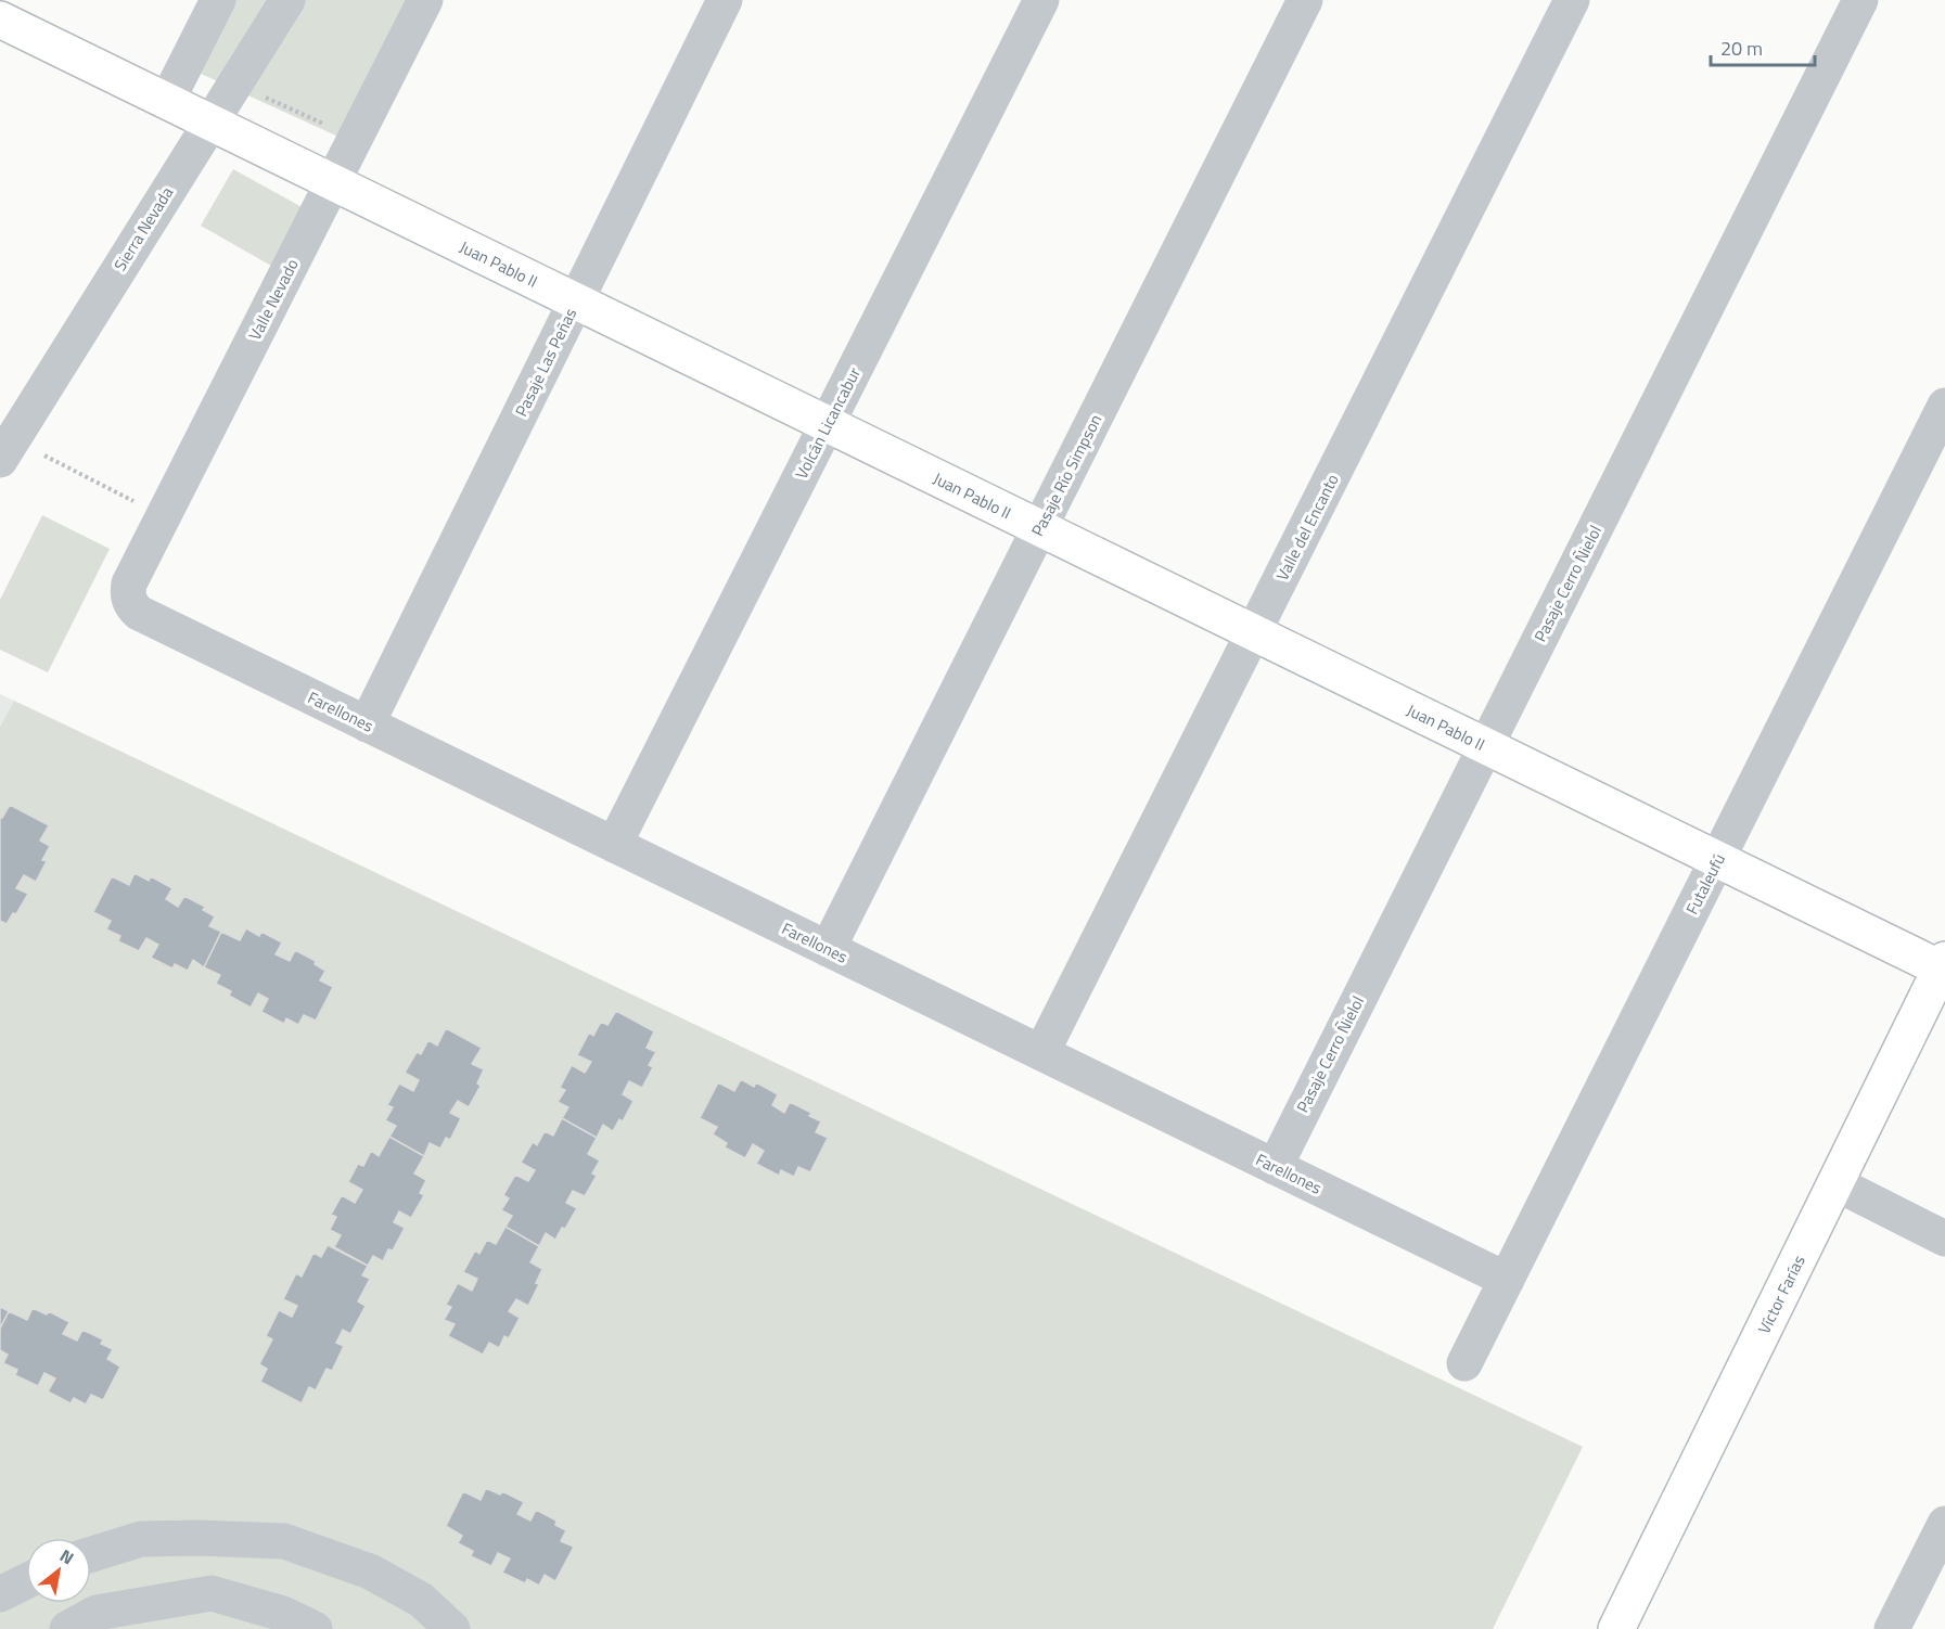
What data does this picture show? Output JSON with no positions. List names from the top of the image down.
{
  "streets": {
    "street": [
      "Sierra Nevada",
      "Juan Pablo II",
      "Valle Nevado",
      "Pasaje Las Peñas",
      "Volcán Licancabur",
      "Pasaje Río Simpson",
      "Valle del Encanto",
      "Pasaje Cerro Ñielol",
      "Farellones",
      "Futaleufú",
      "Víctor Farías"
    ]
  },
  "crossings": [
    ["Sierra Nevada", "Juan Pablo II"],
    ["Juan Pablo II", "Valle Nevado"],
    ["Juan Pablo II", "Pasaje Las Peñas"],
    ["Juan Pablo II", "Volcán Licancabur"],
    ["Juan Pablo II", "Pasaje Río Simpson"],
    ["Juan Pablo II", "Valle del Encanto"],
    ["Juan Pablo II", "Pasaje Cerro Ñielol"],
    ["Juan Pablo II", "Futaleufú"],
    ["Juan Pablo II", "Víctor Farías"],
    ["Valle Nevado", "Farellones"],
    ["Pasaje Las Peñas", "Farellones"],
    ["Volcán Licancabur", "Farellones"],
    ["Pasaje Río Simpson", "Farellones"],
    ["Valle del Encanto", "Farellones"],
    ["Pasaje Cerro Ñielol", "Farellones"],
    ["Farellones", "Futaleufú"]
  ],
  "scale_bar": "20 m",
  "north": "top right"
}
